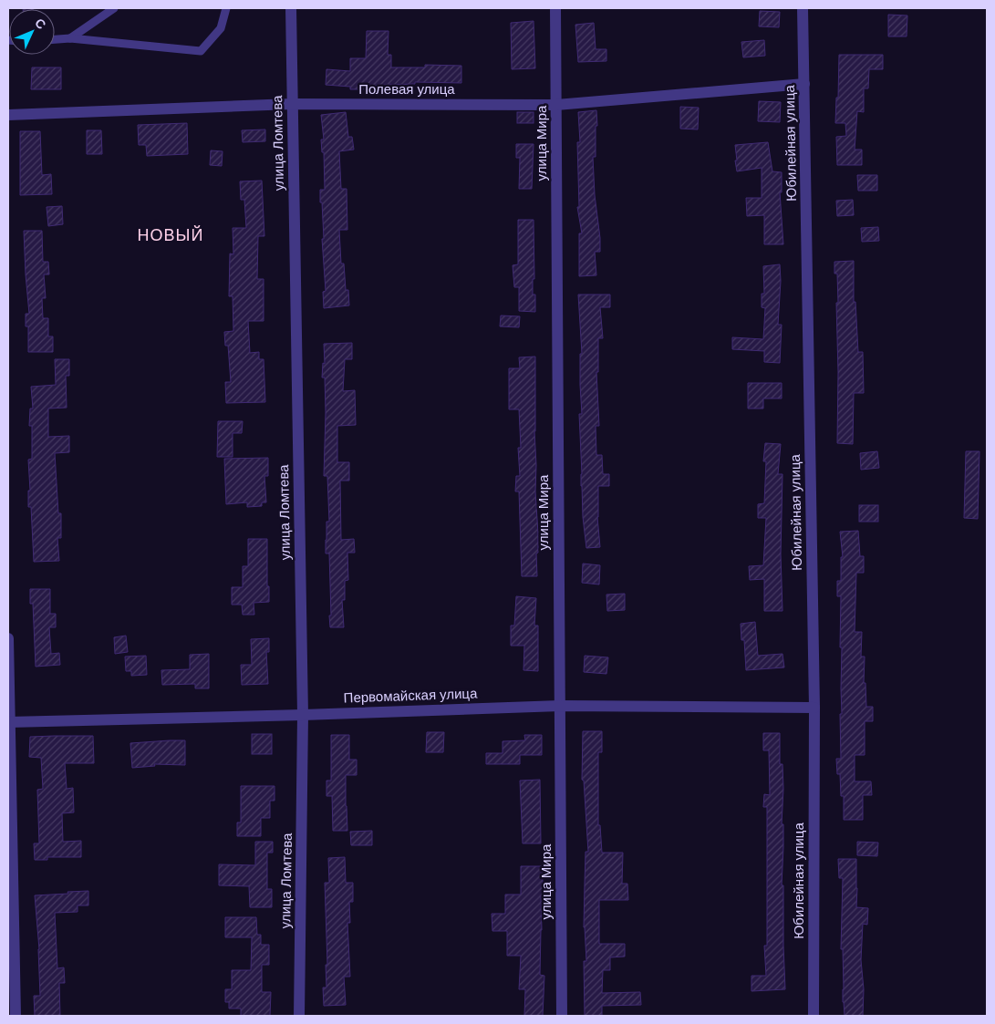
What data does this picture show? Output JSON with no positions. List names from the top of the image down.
{
  "streets": {
    "street": [
      "Полевая улица",
      "улица Ломтева",
      "улица Мира",
      "Юбилейная улица",
      "Первомайская улица"
    ]
  },
  "crossings": [
    ["Полевая улица", "улица Ломтева"],
    ["Полевая улица", "улица Мира"],
    ["Полевая улица", "Юбилейная улица"],
    ["улица Ломтева", "Первомайская улица"],
    ["улица Мира", "Первомайская улица"],
    ["Юбилейная улица", "Первомайская улица"]
  ],
  "districts": ["НОВЫЙ"],
  "north": "top right"
}
